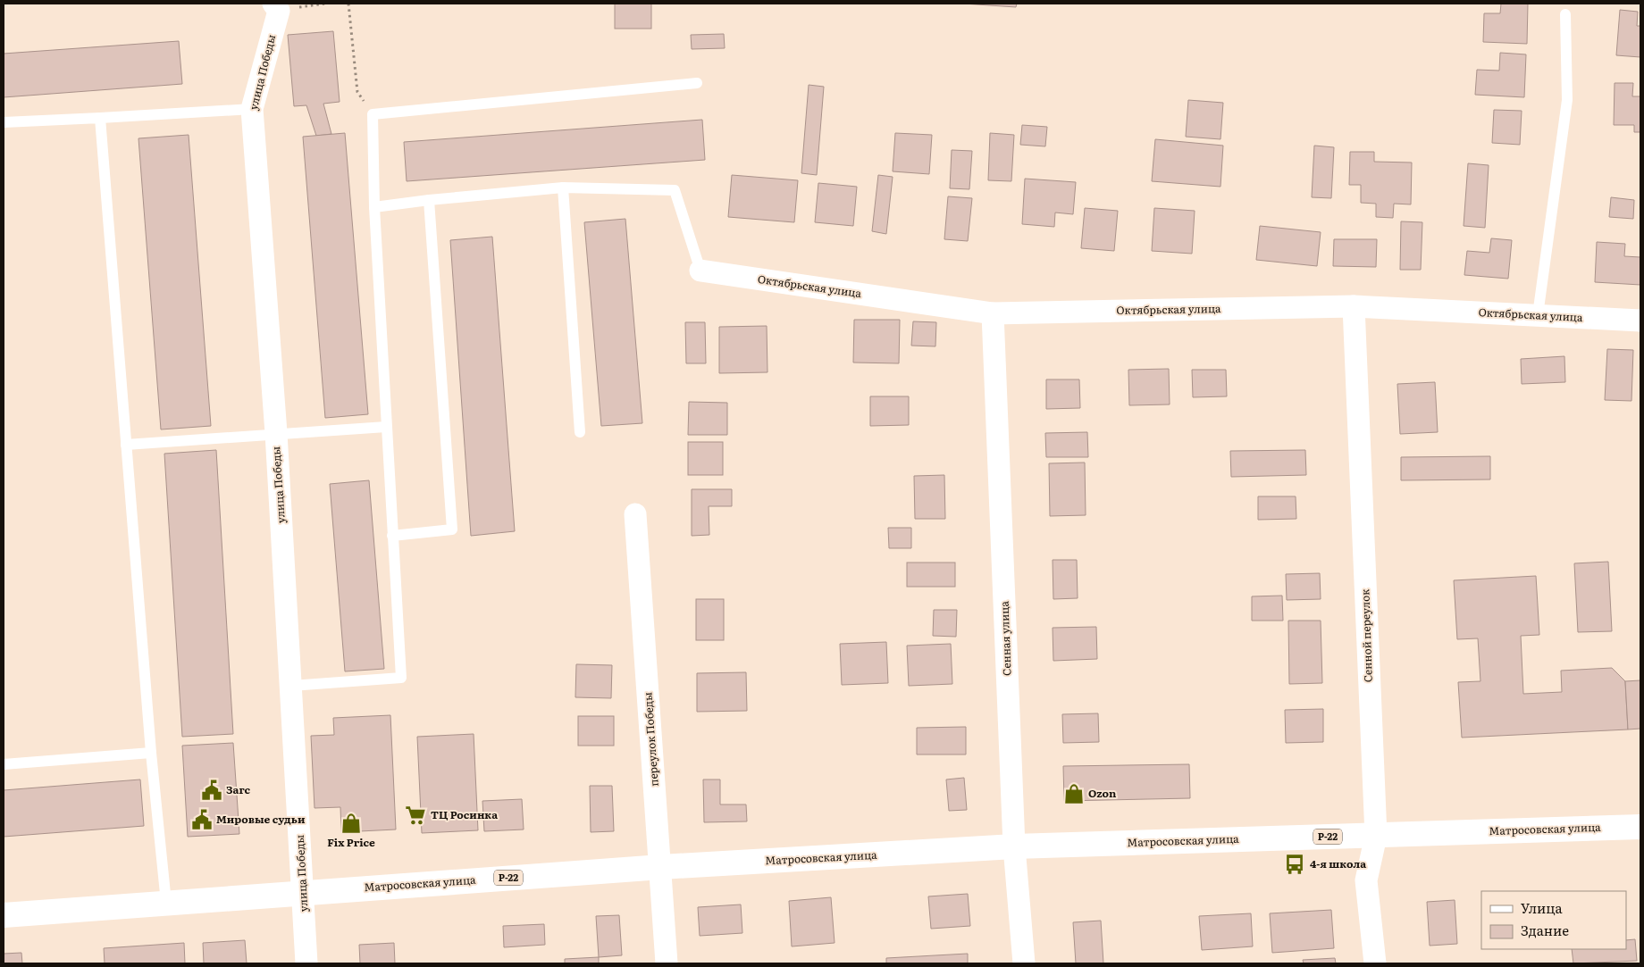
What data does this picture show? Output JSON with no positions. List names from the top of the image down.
{
  "streets": {
    "highway": ["Матросовская улица", "Р-22"],
    "street": [
      "улица Победы",
      "Октябрьская улица",
      "Сенной переулок",
      "Сенная улица",
      "переулок Победы"
    ]
  },
  "crossings": [
    ["улица Победы", "Матросовская улица"],
    ["Октябрьская улица", "Сенной переулок"],
    ["Октябрьская улица", "Сенная улица"],
    ["Сенной переулок", "Матросовская улица"],
    ["Сенная улица", "Матросовская улица"],
    ["переулок Победы", "Матросовская улица"]
  ],
  "places": {
    "public building": ["Загс", "Мировые судьи"],
    "shop": ["Ozon", "Fix Price"],
    "supermarket": ["ТЦ Росинка"],
    "bus stop": ["4-я школа"]
  },
  "legend": ["Улица", "Здание"]
}
